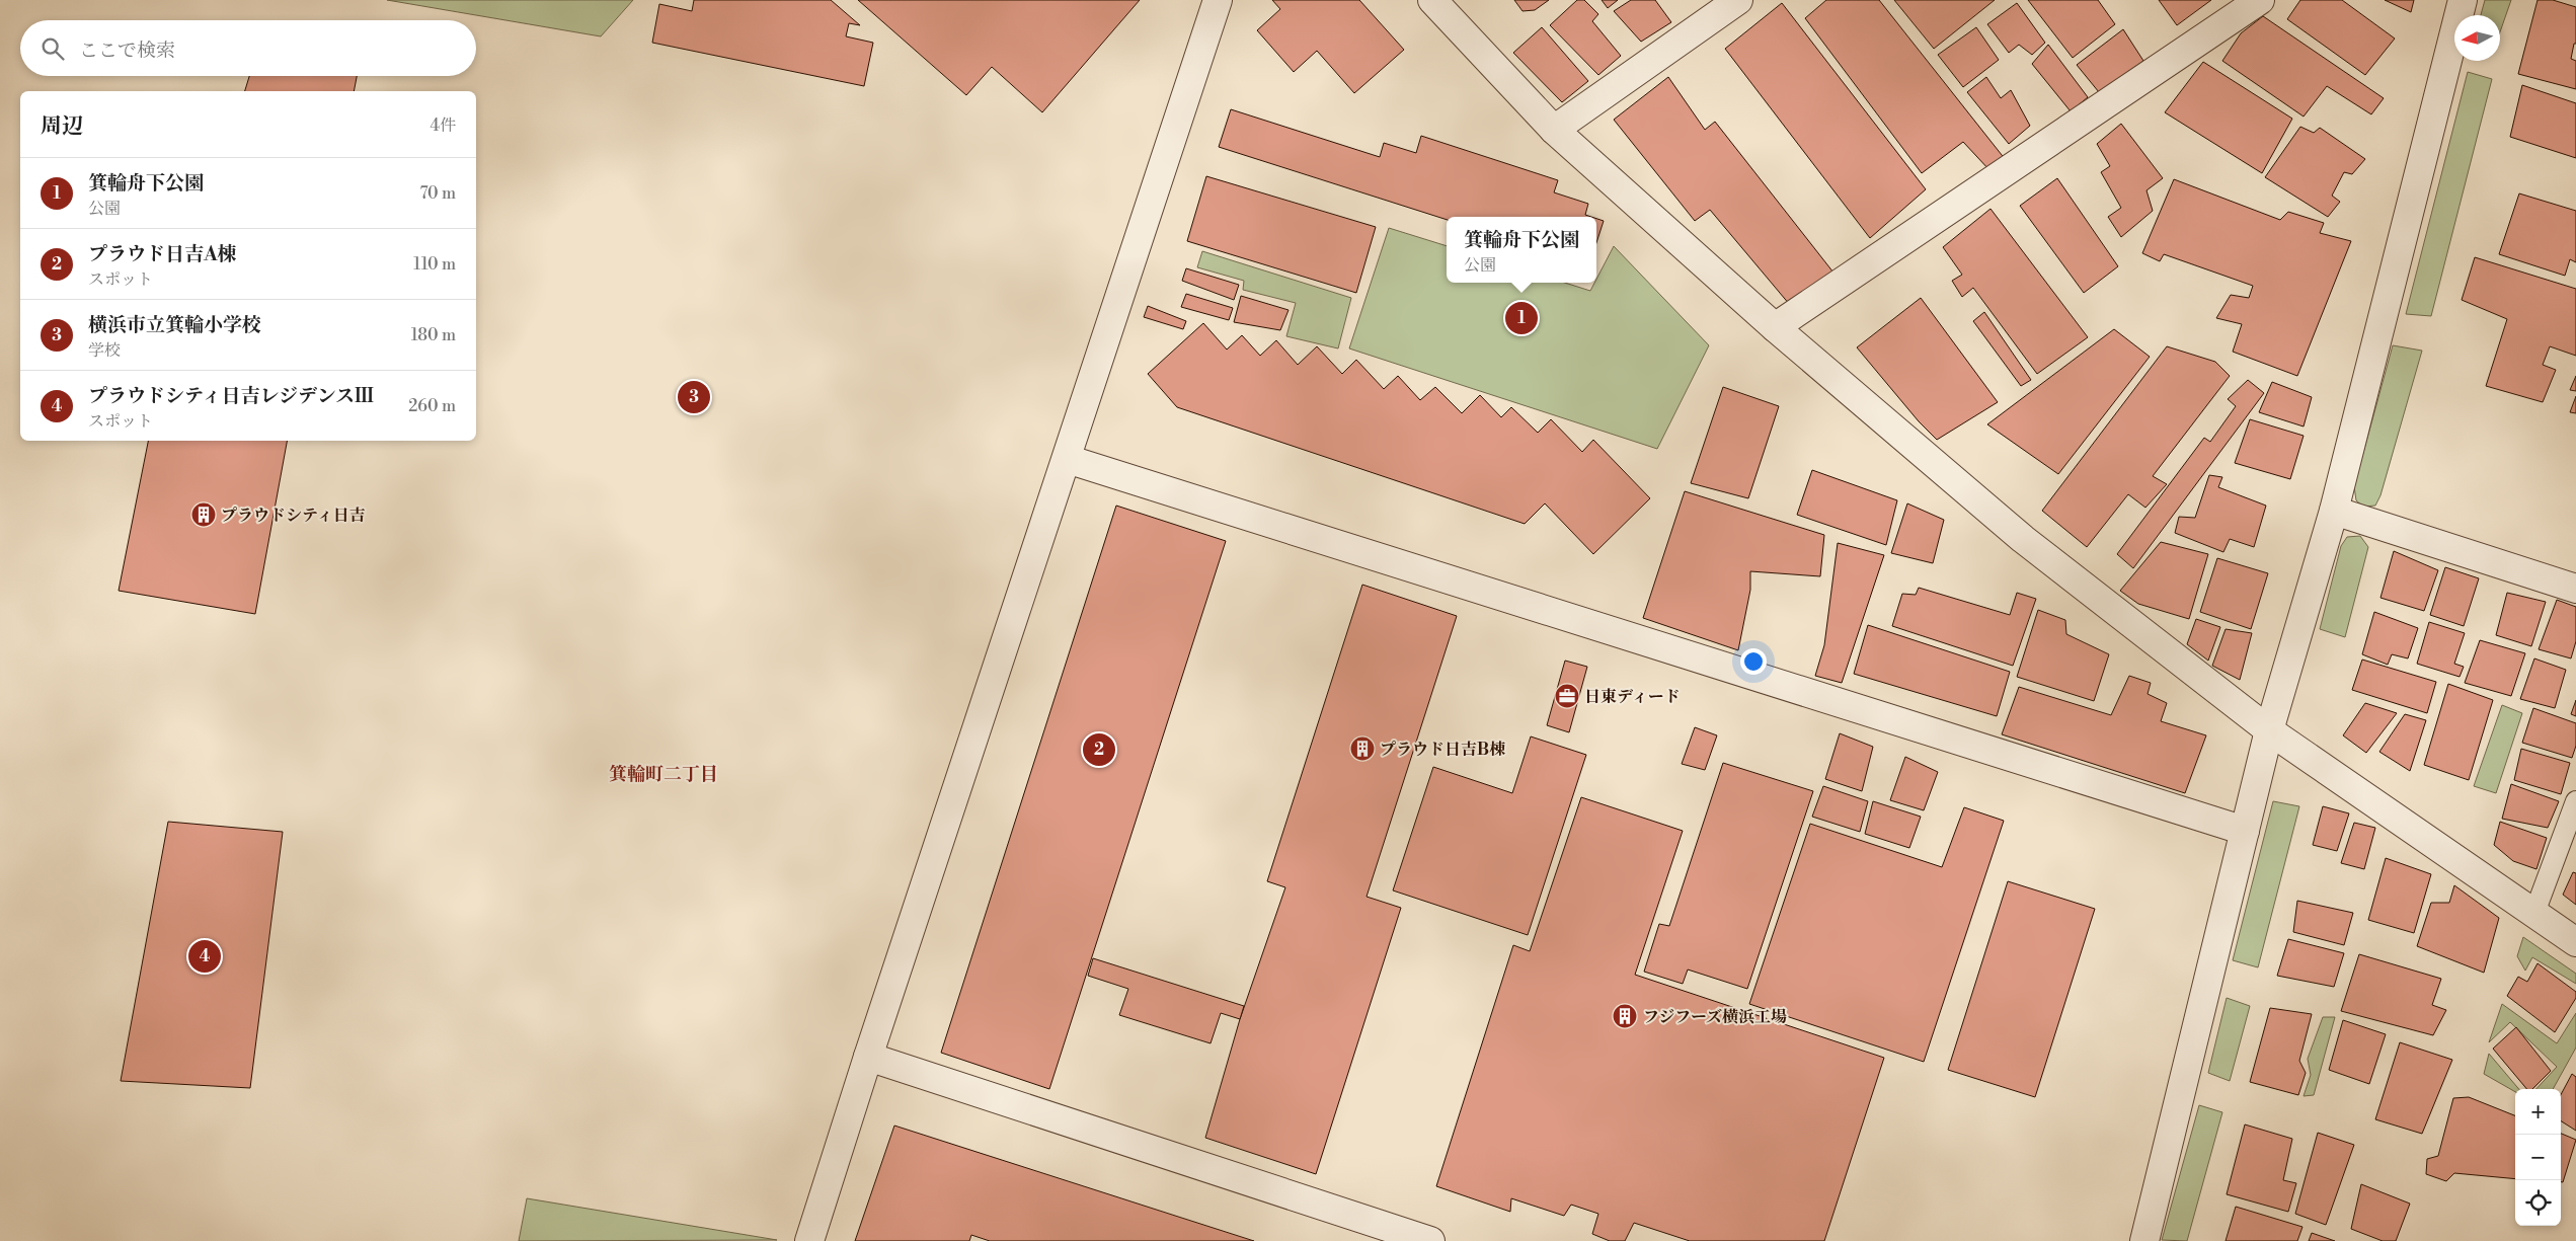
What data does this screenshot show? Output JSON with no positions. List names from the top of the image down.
{
  "districts": ["箕輪町二丁目"],
  "places": {
    "building": ["プラウドシティ日吉", "プラウド日吉B棟", "フジフーズ横浜工場"],
    "office": ["日東ディード"]
  },
  "north": "left",
  "page": {
    "search": "ここで検索",
    "heading": ["周辺", "4件"],
    "list": [
      {
        "mark": "1",
        "name": "箕輪舟下公園",
        "note": "公園",
        "value": "70 m"
      },
      {
        "mark": "2",
        "name": "プラウド日吉A棟",
        "note": "スポット",
        "value": "110 m"
      },
      {
        "mark": "3",
        "name": "横浜市立箕輪小学校",
        "note": "学校",
        "value": "180 m"
      },
      {
        "mark": "4",
        "name": "プラウドシティ日吉レジデンスⅢ",
        "note": "スポット",
        "value": "260 m"
      }
    ],
    "popup": ["箕輪舟下公園", "公園"],
    "pins": [
      "1",
      "3",
      "2",
      "4"
    ],
    "map_buttons": ["+", "−"]
  }
}
